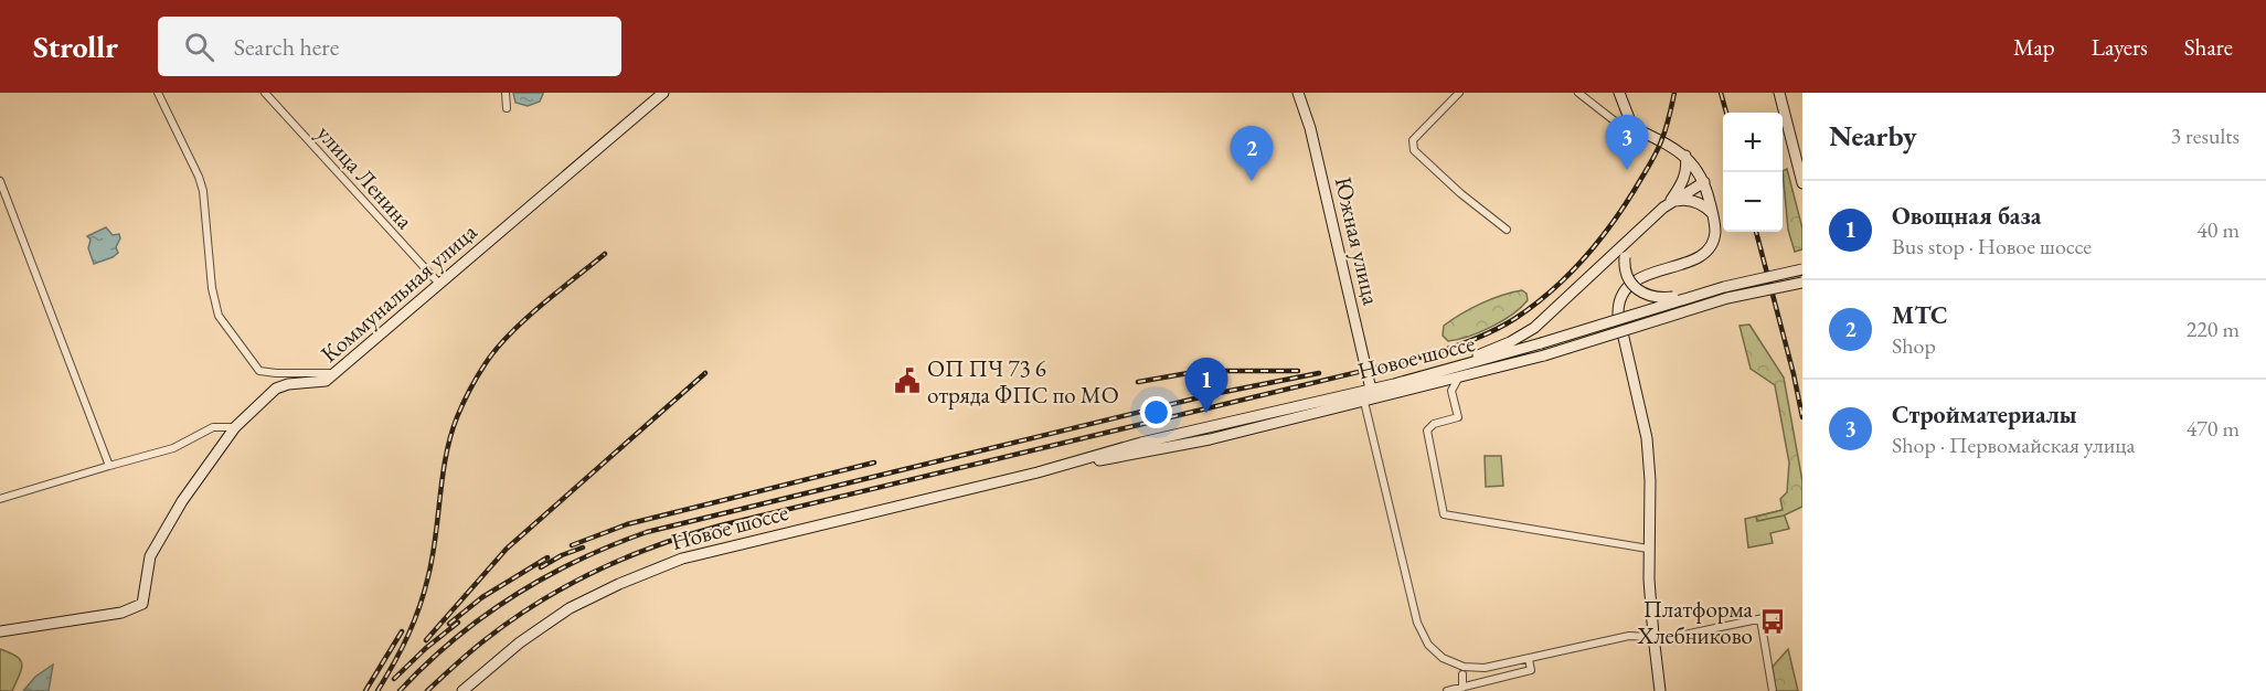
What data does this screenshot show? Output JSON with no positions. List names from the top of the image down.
{
  "streets": {
    "street": [
      "улица Ленина",
      "Южная улица",
      "Коммунальная улица",
      "Новое шоссе"
    ]
  },
  "crossings": [
    ["улица Ленина", "Коммунальная улица"],
    ["Южная улица", "Новое шоссе"]
  ],
  "places": {
    "public building": ["ОП ПЧ 73 6 отряда ФПС по МО"],
    "bus stop": ["Платформа Хлебниково"]
  },
  "page": {
    "header": "Strollr",
    "search": "Search here",
    "nav": ["Map", "Layers", "Share"],
    "heading": ["Nearby", "3 results"],
    "map_buttons": ["+", "−"],
    "pins": ["3", "2", "1"],
    "list": [
      {
        "mark": "1",
        "name": "Овощная база",
        "note": "Bus stop · Новое шоссе",
        "value": "40 m"
      },
      {
        "mark": "2",
        "name": "МТС",
        "note": "Shop",
        "value": "220 m"
      },
      {
        "mark": "3",
        "name": "Стройматериалы",
        "note": "Shop · Первомайская улица",
        "value": "470 m"
      }
    ]
  }
}
